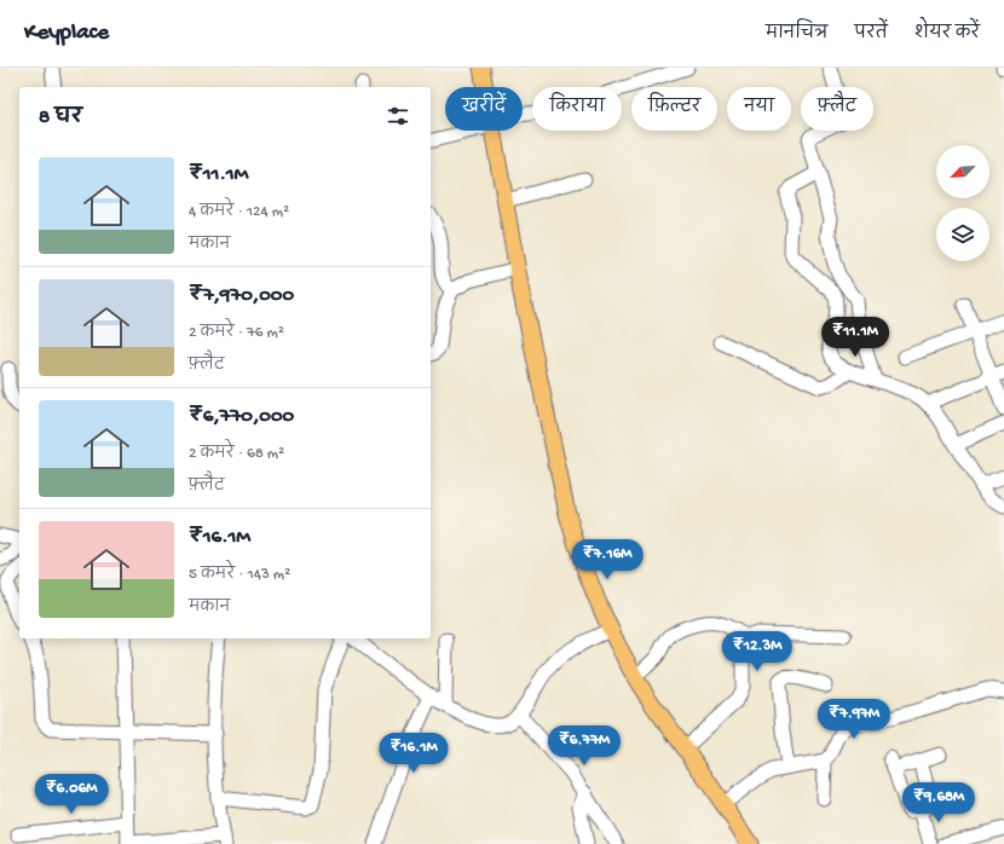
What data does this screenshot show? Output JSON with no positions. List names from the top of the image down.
{
  "north": "bottom left",
  "page": {
    "header": "Keyplace",
    "nav": ["मानचित्र", "परतें", "शेयर करें"],
    "chip": [
      "खरीदें",
      "किराया",
      "फ़िल्टर",
      "नया",
      "फ़्लैट"
    ],
    "heading": "8 घर",
    "list": [
      {
        "name": "₹11.1M",
        "note": "4 कमरे · 124 m² · मकान"
      },
      {
        "name": "₹7,970,000",
        "note": "2 कमरे · 76 m² · फ़्लैट"
      },
      {
        "name": "₹6,770,000",
        "note": "2 कमरे · 68 m² · फ़्लैट"
      },
      {
        "name": "₹16.1M",
        "note": "5 कमरे · 143 m² · मकान"
      }
    ],
    "price": [
      "₹11.1M",
      "₹7.16M",
      "₹12.3M",
      "₹7.97M",
      "₹6.77M",
      "₹16.1M",
      "₹6.06M",
      "₹9.68M"
    ]
  }
}
